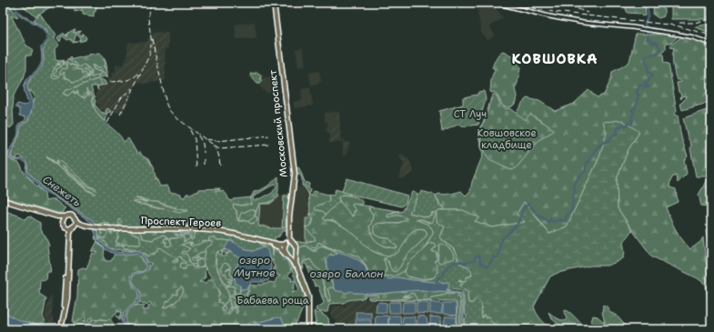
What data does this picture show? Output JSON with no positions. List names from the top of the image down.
{
  "streets": {
    "main road": ["Московский проспект", "Проспект Героев"]
  },
  "crossings": [
    ["Московский проспект", "Проспект Героев"]
  ],
  "districts": ["КОВШОВКА"],
  "water": ["Снежеть", "озеро Мутное", "озеро Баллон"],
  "parks": ["СТ Луч", "Ковшовское кладбище", "Бабаева роща"]
}
